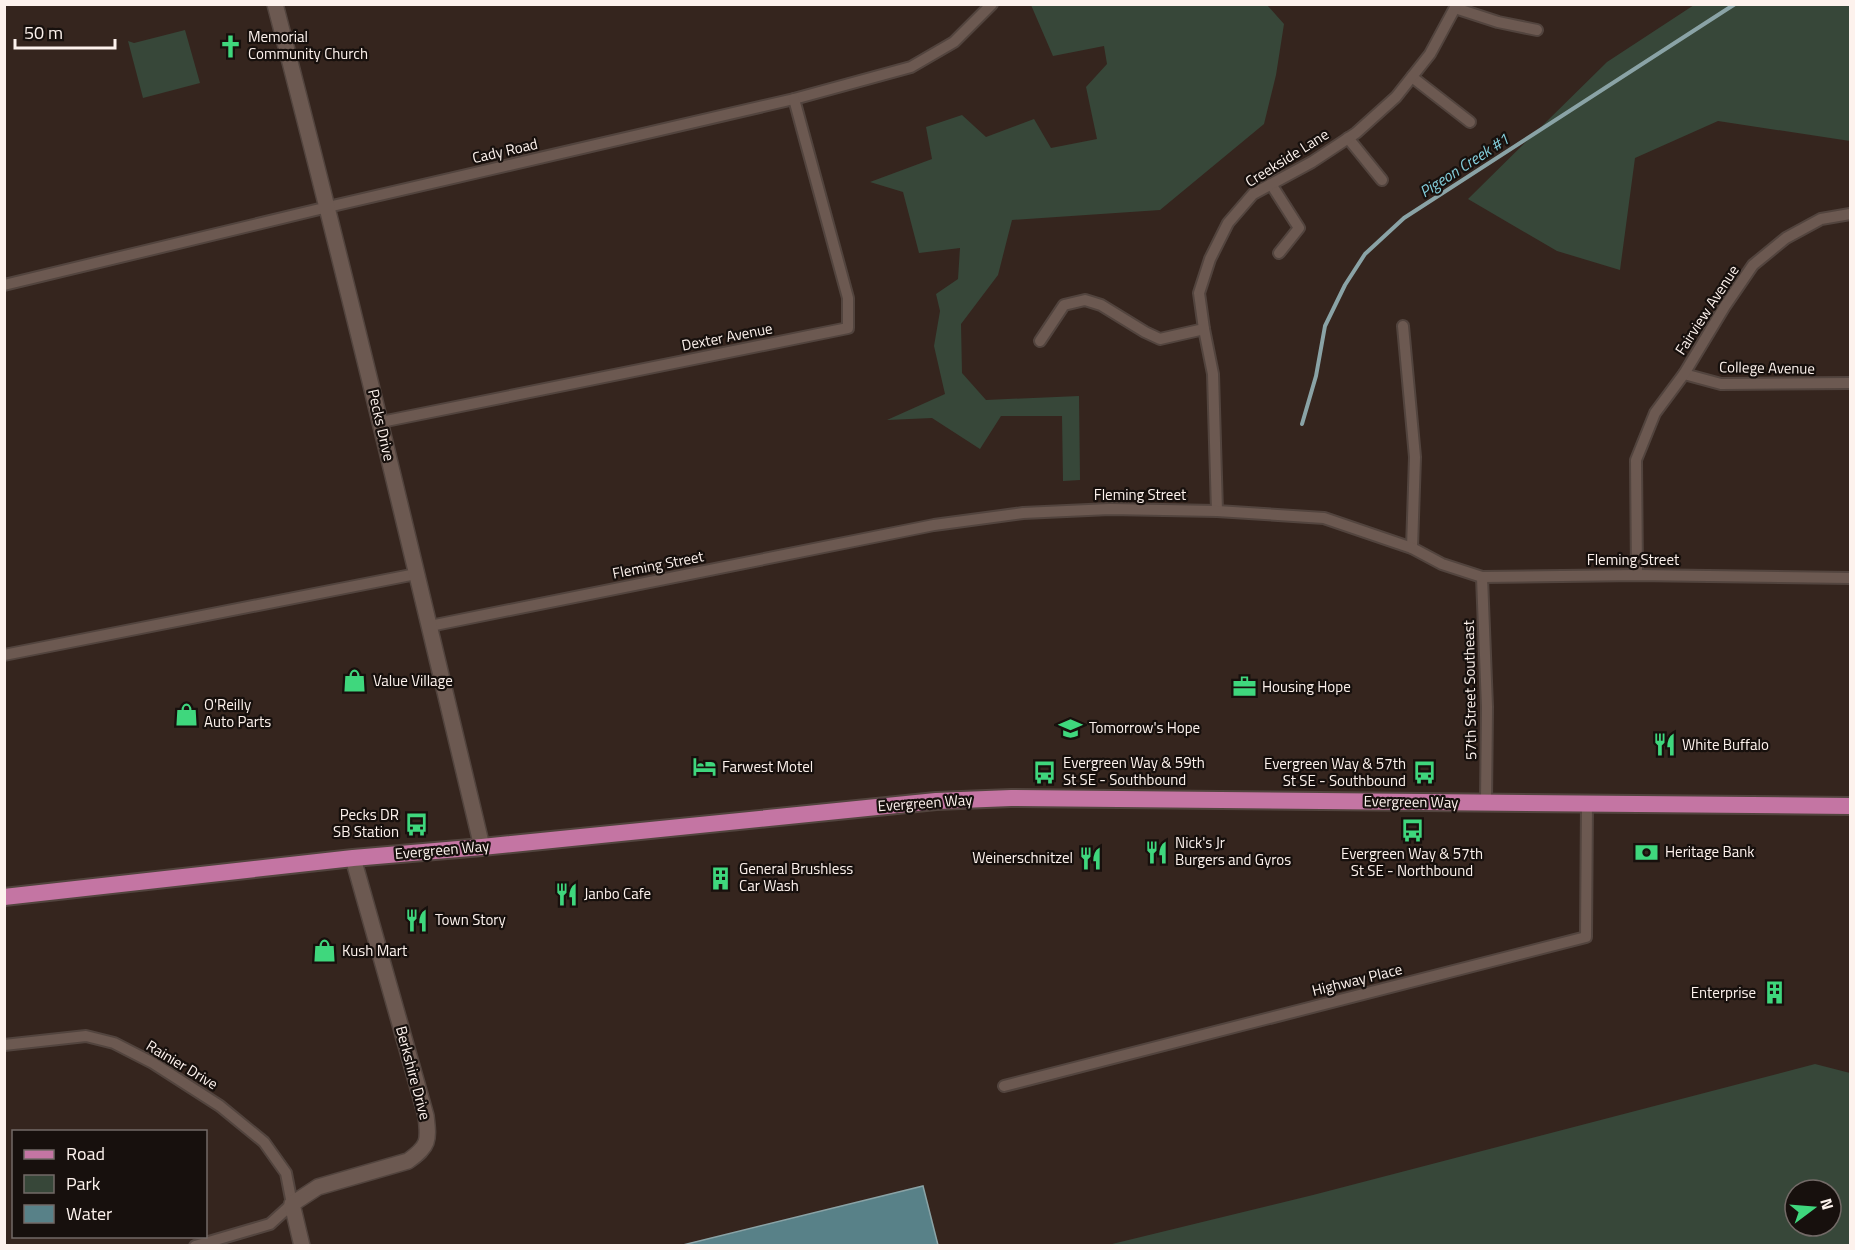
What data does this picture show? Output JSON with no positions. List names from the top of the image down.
{
  "streets": {
    "main road": ["Evergreen Way"],
    "street": [
      "Cady Road",
      "Creekside Lane",
      "Fairview Avenue",
      "Dexter Avenue",
      "College Avenue",
      "Pecks Drive",
      "Fleming Street",
      "57th Street Southeast",
      "Highway Place",
      "Rainier Drive",
      "Berkshire Drive"
    ]
  },
  "crossings": [
    ["Cady Road", "Dexter Avenue"],
    ["Cady Road", "Pecks Drive"],
    ["Creekside Lane", "Fleming Street"],
    ["Fairview Avenue", "College Avenue"],
    ["Fairview Avenue", "Fleming Street"],
    ["Dexter Avenue", "Pecks Drive"],
    ["Pecks Drive", "Fleming Street"],
    ["Pecks Drive", "Evergreen Way"],
    ["Fleming Street", "57th Street Southeast"],
    ["57th Street Southeast", "Evergreen Way"],
    ["Evergreen Way", "Highway Place"],
    ["Evergreen Way", "Berkshire Drive"],
    ["Rainier Drive", "Berkshire Drive"]
  ],
  "water": ["Pigeon Creek #1"],
  "places": {
    "church": ["Memorial Community Church"],
    "shop": ["Value Village", "O'Reilly Auto Parts", "Kush Mart"],
    "office": ["Housing Hope"],
    "school or university": ["Tomorrow's Hope"],
    "restaurant": [
      "White Buffalo",
      "Nick's Jr Burgers and Gyros",
      "Weinerschnitzel",
      "Janbo Cafe",
      "Town Story"
    ],
    "hotel": ["Farwest Motel"],
    "bus stop": [
      "Evergreen Way & 59th St SE - Southbound",
      "Evergreen Way & 57th St SE - Southbound",
      "Pecks DR SB Station",
      "Evergreen Way & 57th St SE - Northbound"
    ],
    "bank": ["Heritage Bank"],
    "building": ["General Brushless Car Wash", "Enterprise"]
  },
  "legend": ["Road", "Park", "Water"],
  "scale_bar": "50 m",
  "north": "right"
}
